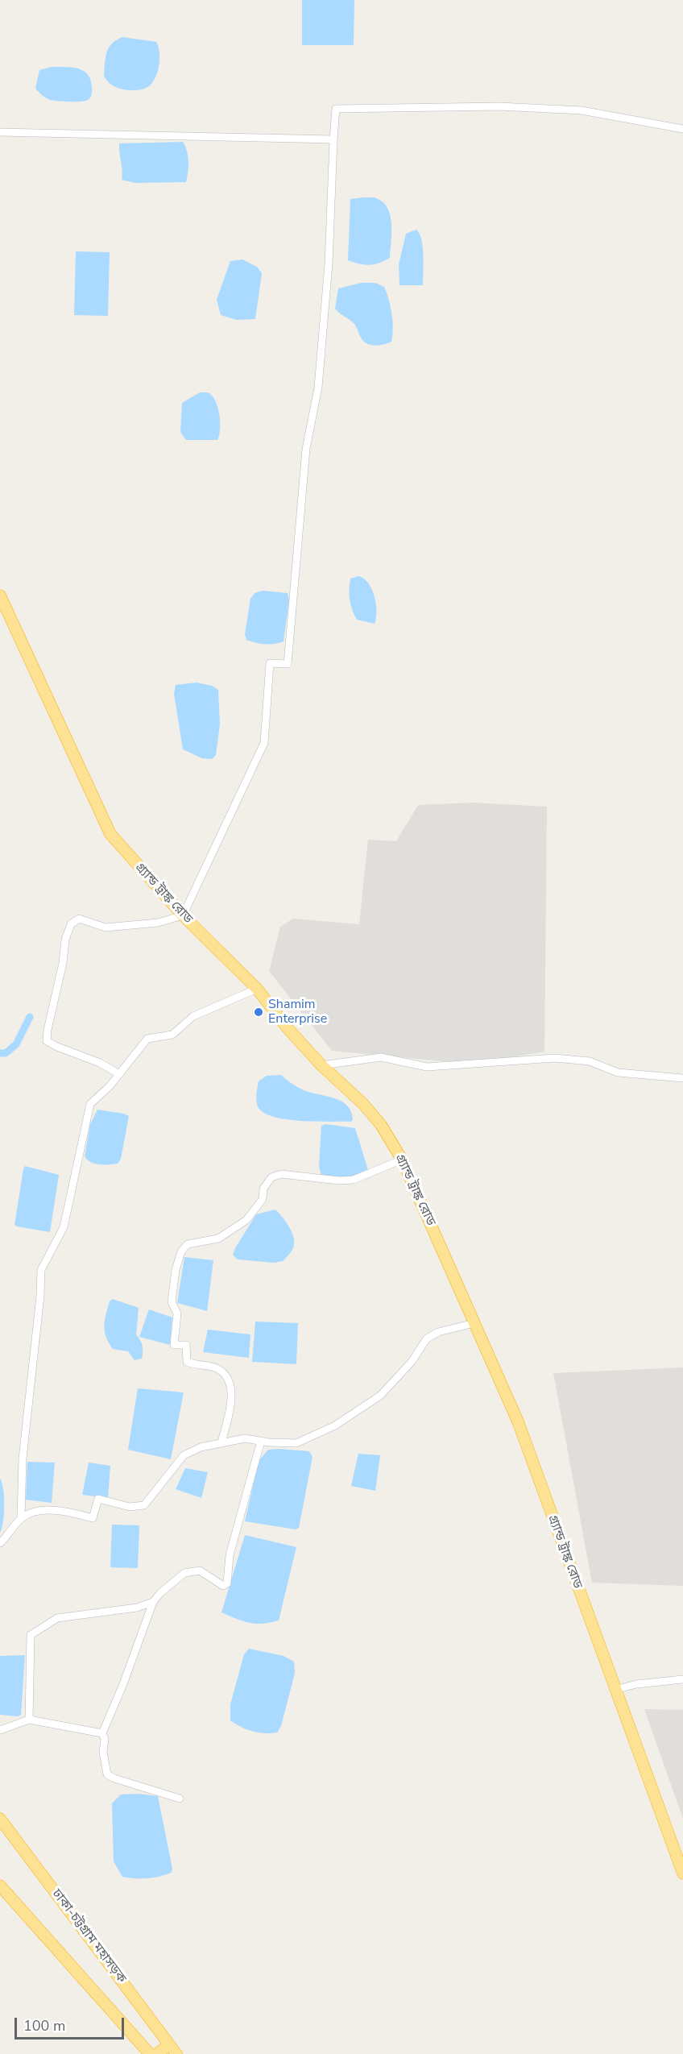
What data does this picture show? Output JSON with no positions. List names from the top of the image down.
{
  "streets": {
    "highway": ["গ্র্যান্ড ট্রাঙ্ক রোড", "ঢাকা-চট্টগ্রাম মহাসড়ক"]
  },
  "places": ["Shamim Enterprise"],
  "scale_bar": "100 m"
}
